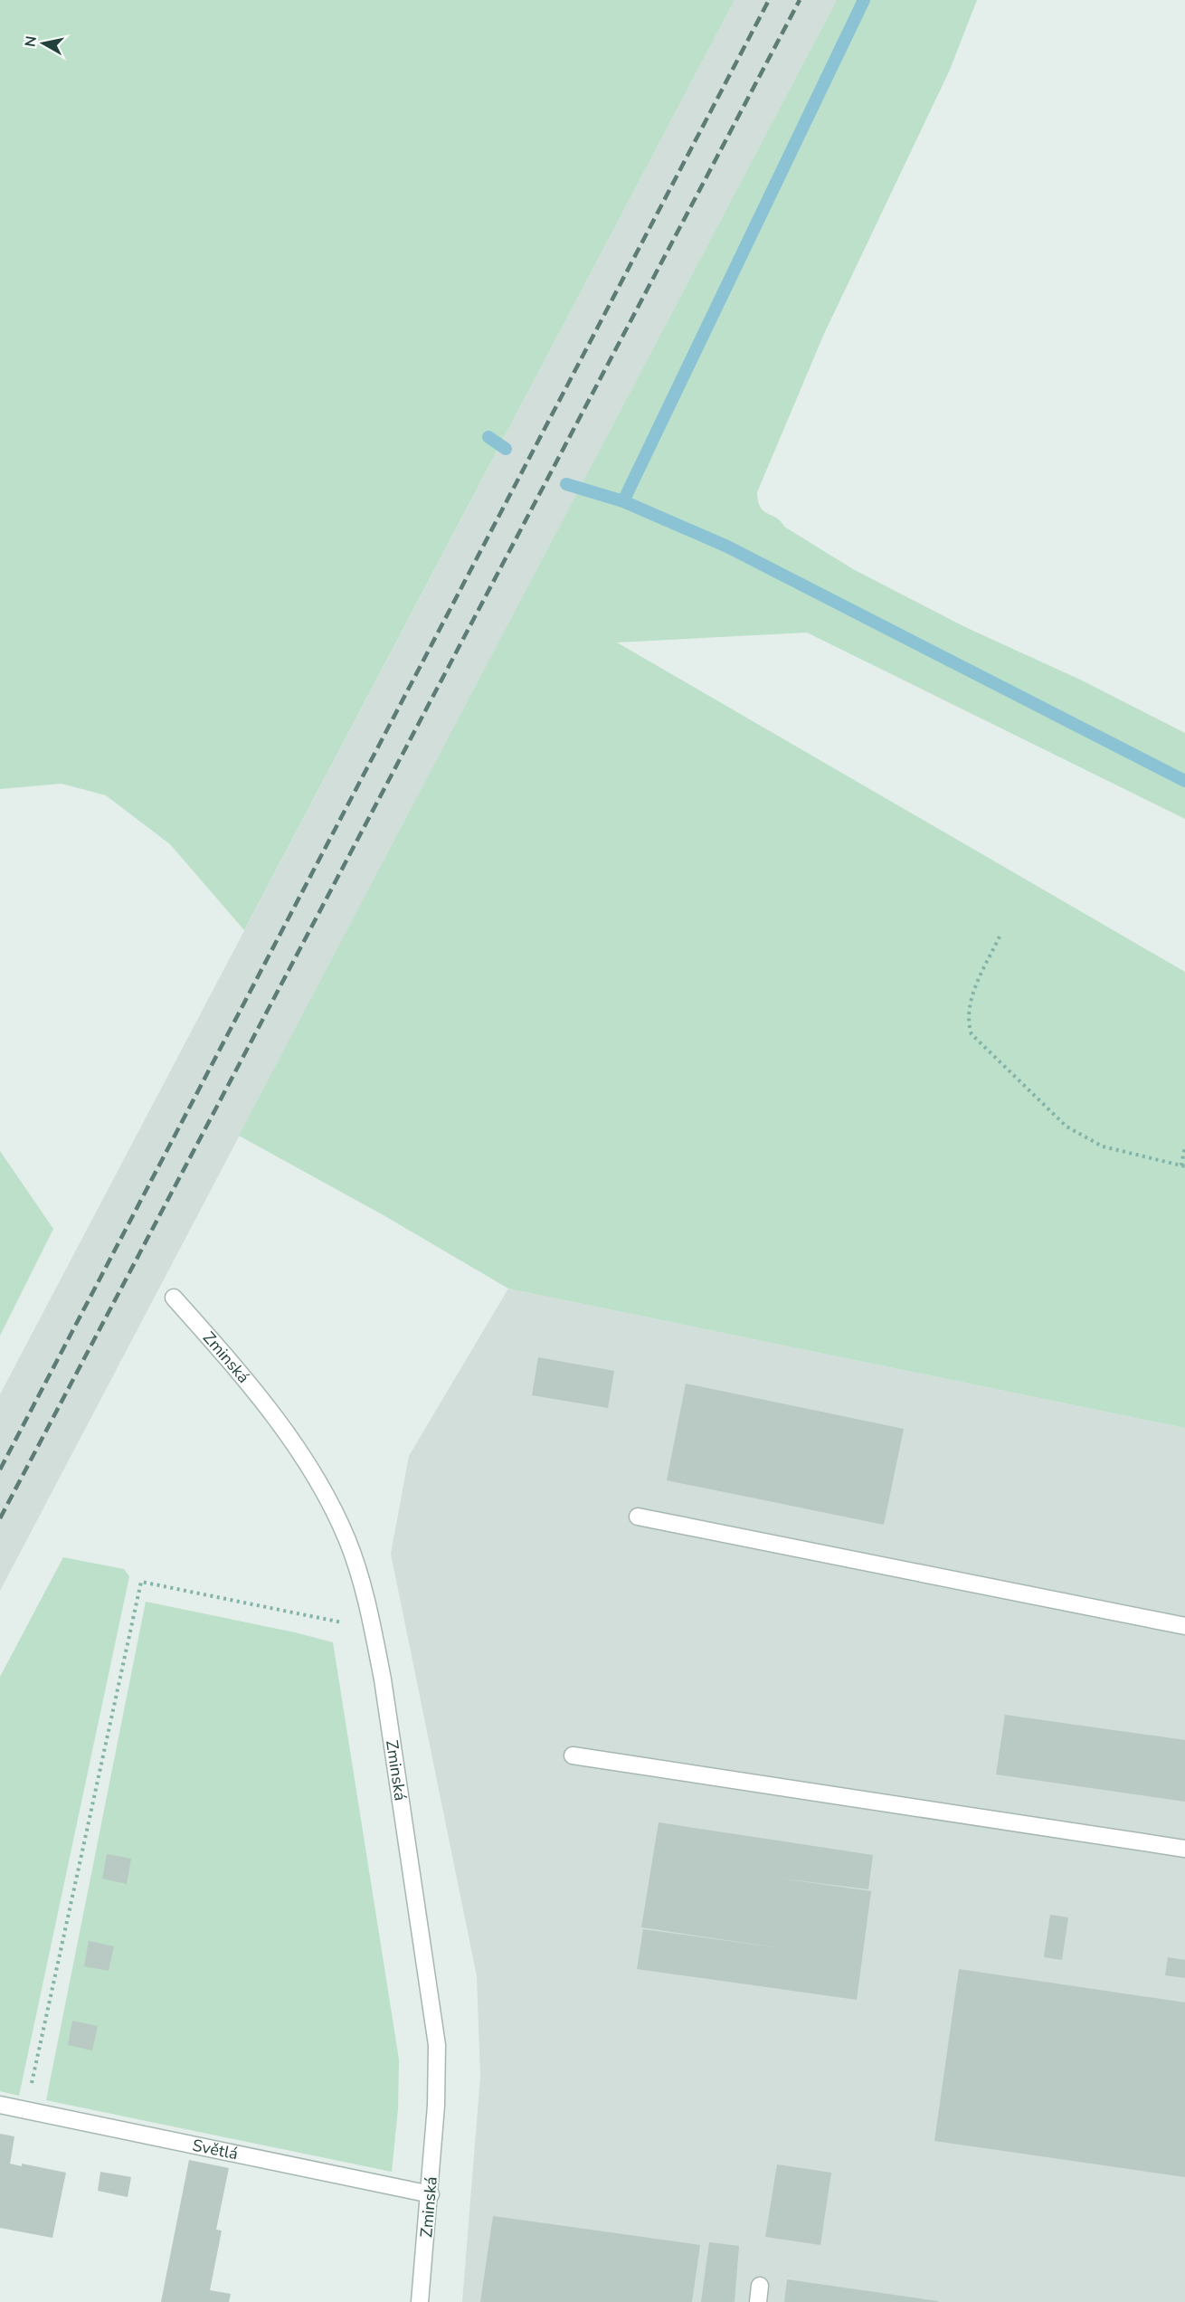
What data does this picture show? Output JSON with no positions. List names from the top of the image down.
{
  "streets": {
    "street": ["Zminská", "Světlá"]
  },
  "crossings": [
    ["Zminská", "Světlá"]
  ],
  "north": "left"
}
